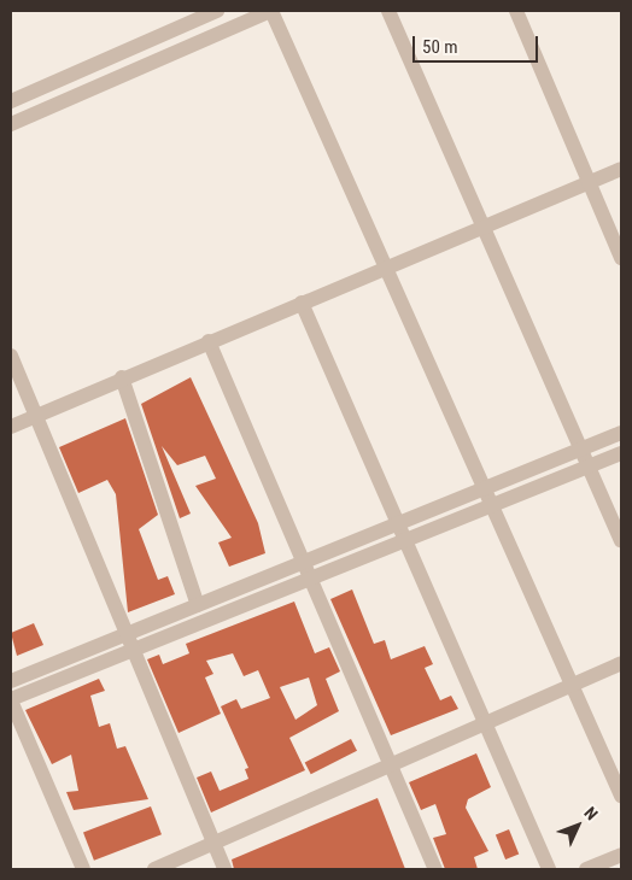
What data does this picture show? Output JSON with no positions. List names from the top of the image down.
{
  "scale_bar": "50 m",
  "north": "top right"
}
